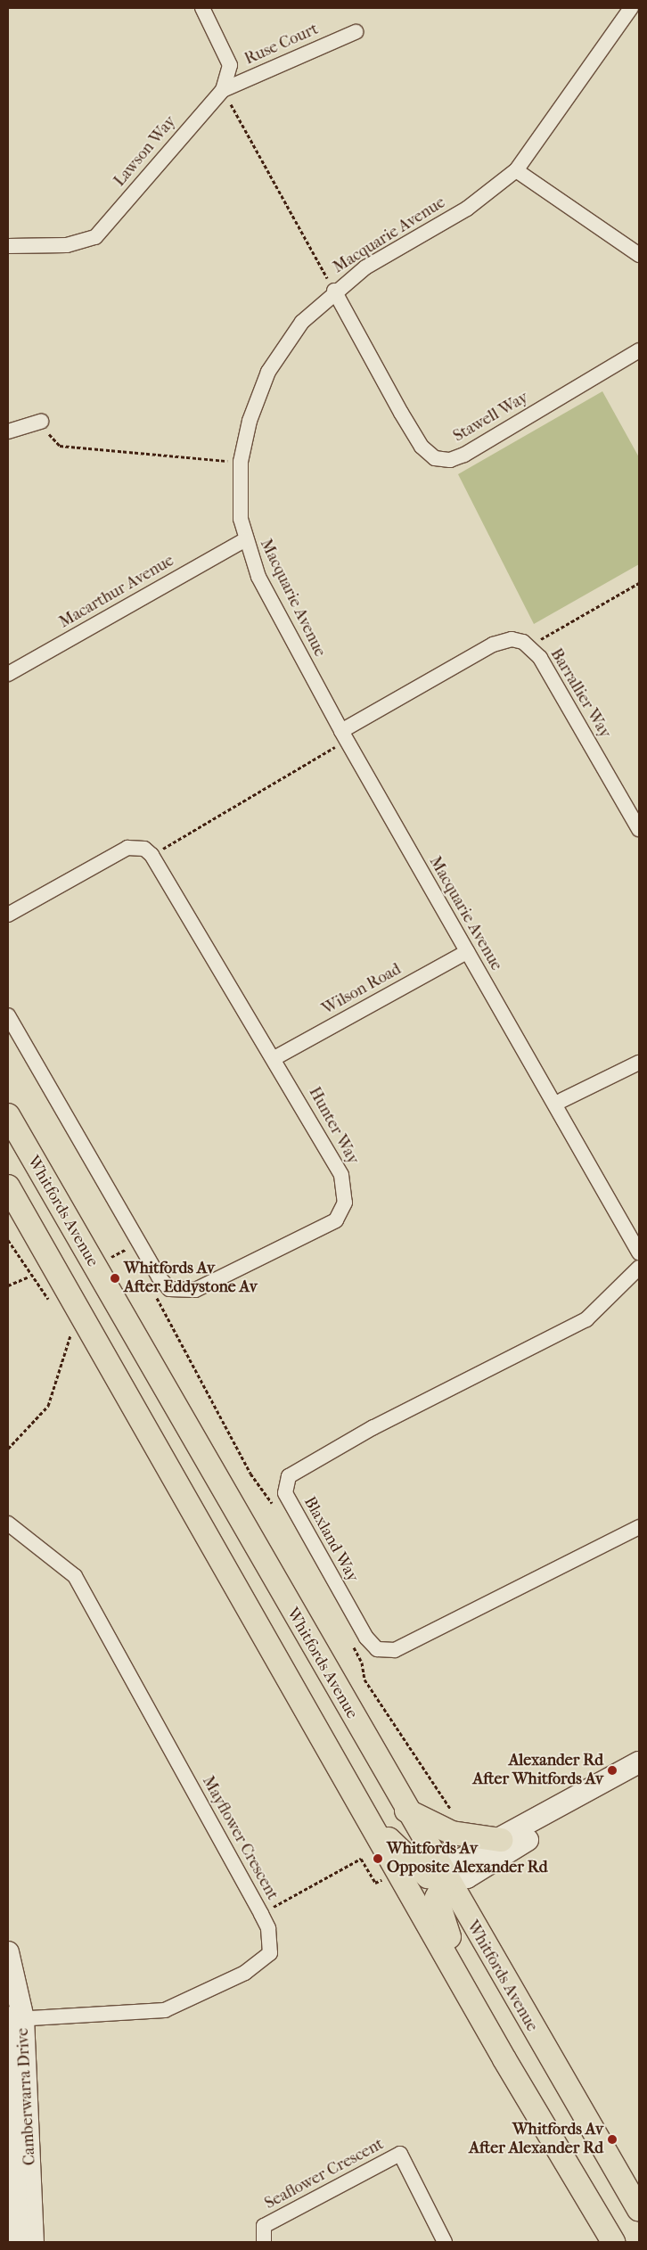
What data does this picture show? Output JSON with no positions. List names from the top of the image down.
{
  "streets": {
    "main road": ["Whitfords Avenue"],
    "street": [
      "Ruse Court",
      "Lawson Way",
      "Macquarie Avenue",
      "Stawell Way",
      "Macarthur Avenue",
      "Barrallier Way",
      "Wilson Road",
      "Hunter Way",
      "Blaxland Way",
      "Mayflower Crescent",
      "Camberwarra Drive",
      "Seaflower Crescent"
    ]
  },
  "crossings": [
    ["Ruse Court", "Lawson Way"],
    ["Macquarie Avenue", "Stawell Way"],
    ["Macquarie Avenue", "Macarthur Avenue"],
    ["Macquarie Avenue", "Barrallier Way"],
    ["Macquarie Avenue", "Wilson Road"],
    ["Wilson Road", "Hunter Way"],
    ["Mayflower Crescent", "Camberwarra Drive"]
  ],
  "places": [
    "Whitfords Av After Eddystone Av",
    "Alexander Rd After Whitfords Av",
    "Whitfords Av Opposite Alexander Rd",
    "Whitfords Av After Alexander Rd"
  ]
}
